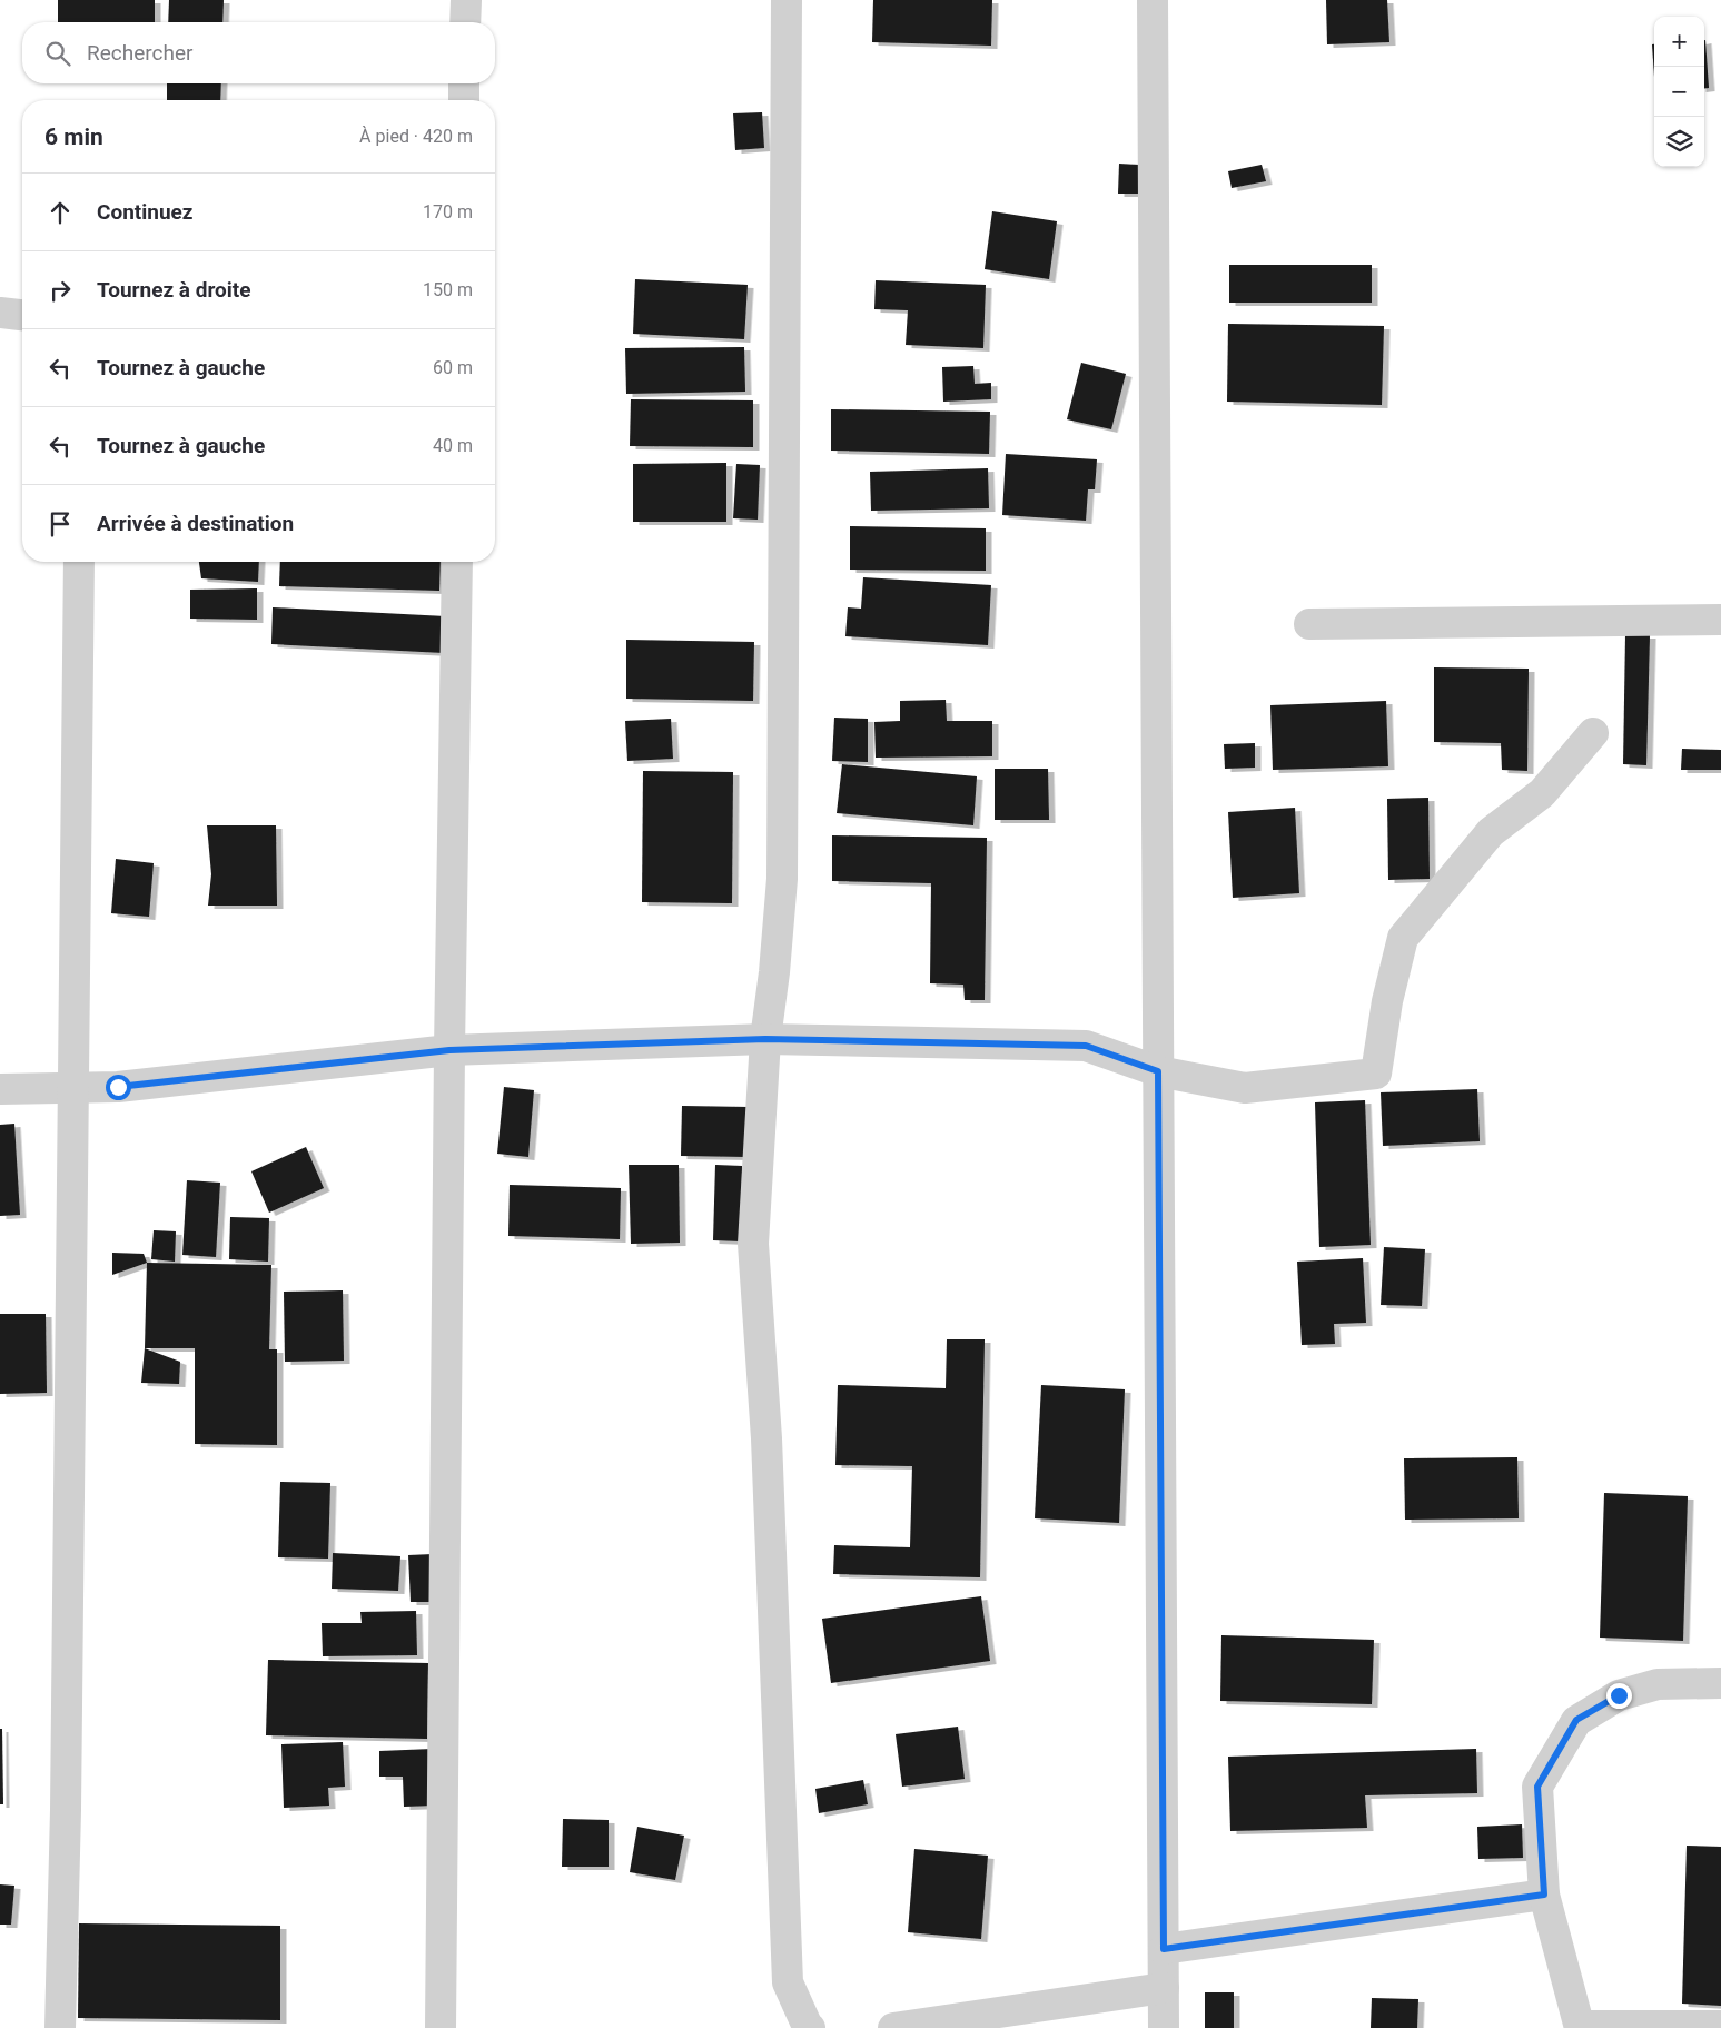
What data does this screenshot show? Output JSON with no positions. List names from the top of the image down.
{
  "page": {
    "map_buttons": ["+", "−"],
    "search": "Rechercher",
    "heading": ["6 min", "À pied · 420 m"],
    "list": [
      ["Continuez", "170 m"],
      ["Tournez à droite", "150 m"],
      ["Tournez à gauche", "60 m"],
      ["Tournez à gauche", "40 m"],
      "Arrivée à destination"
    ]
  }
}
